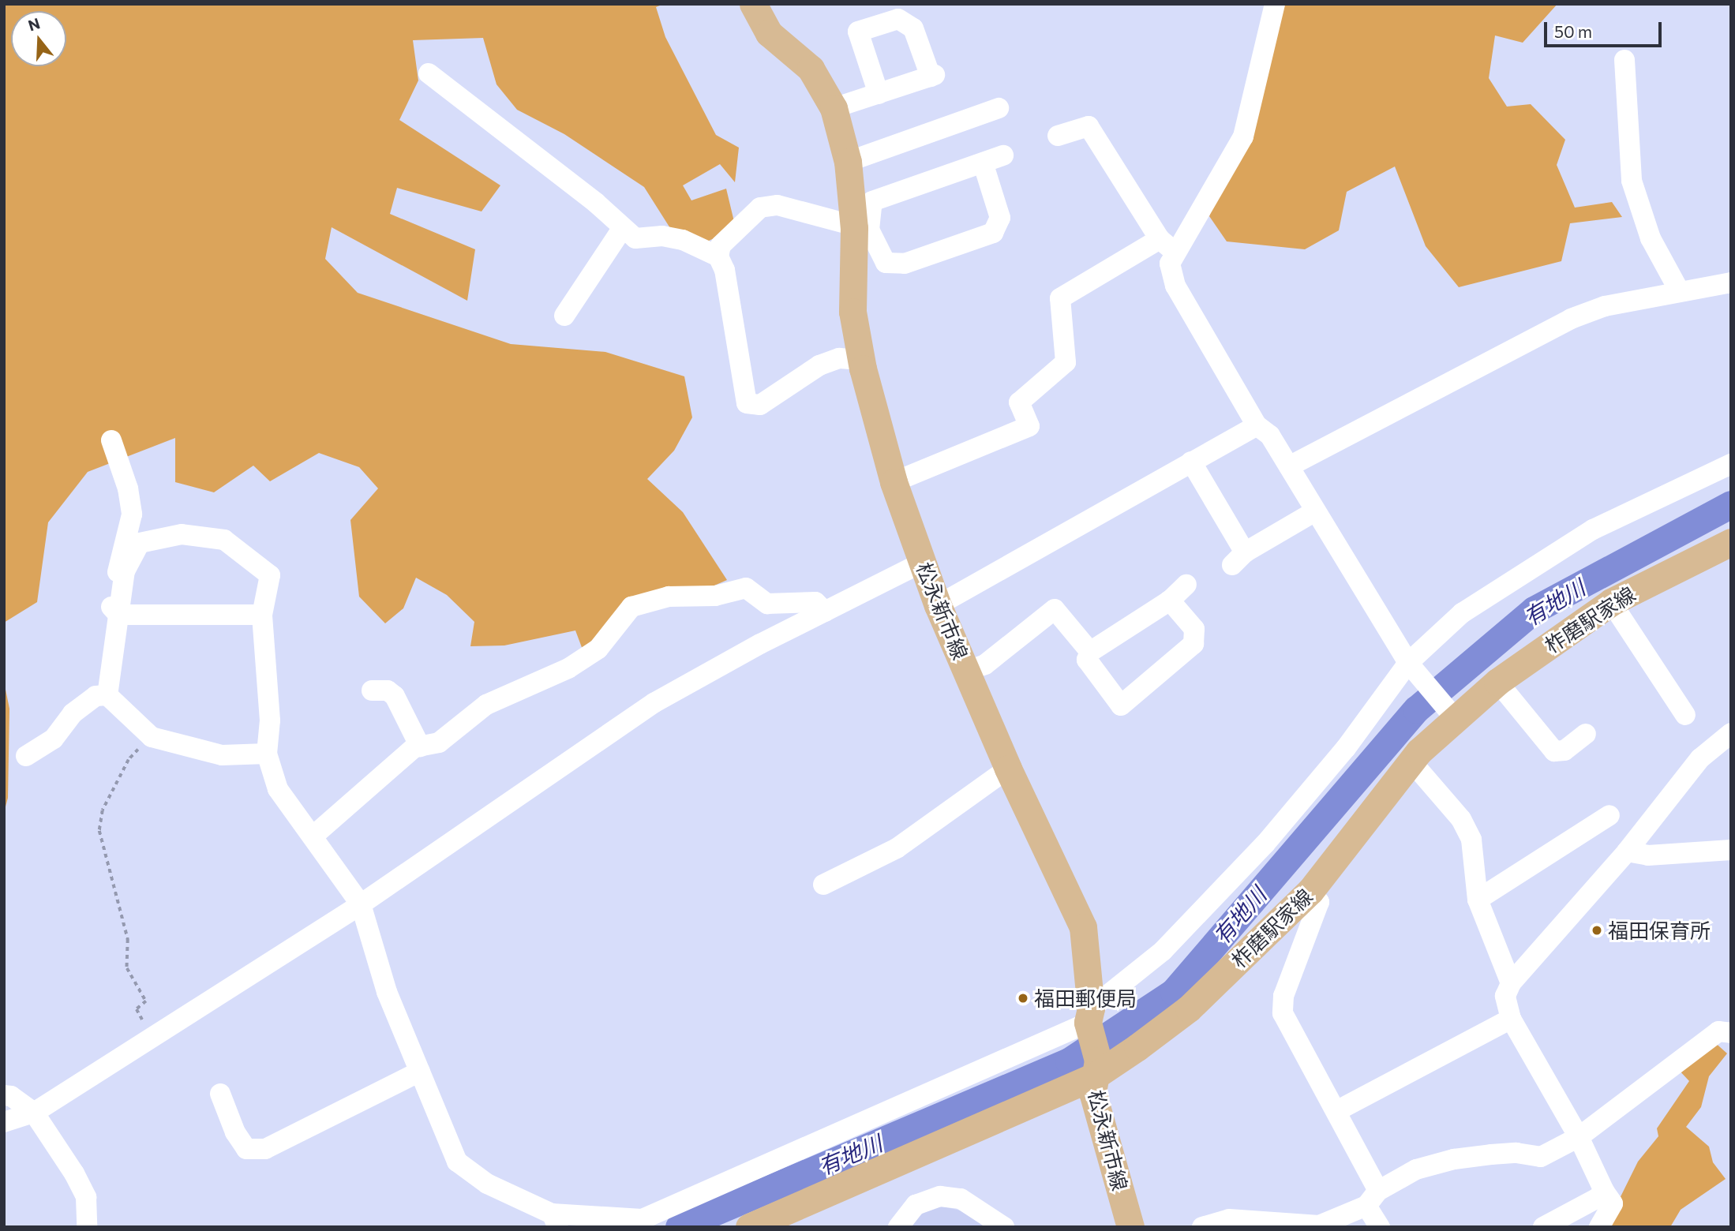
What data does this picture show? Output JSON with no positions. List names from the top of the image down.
{
  "streets": {
    "main road": ["松永新市線", "柞磨駅家線"]
  },
  "crossings": [
    ["松永新市線", "柞磨駅家線"]
  ],
  "water": ["有地川"],
  "places": ["福田保育所", "福田郵便局"],
  "scale_bar": "50 m",
  "north": "top"
}
